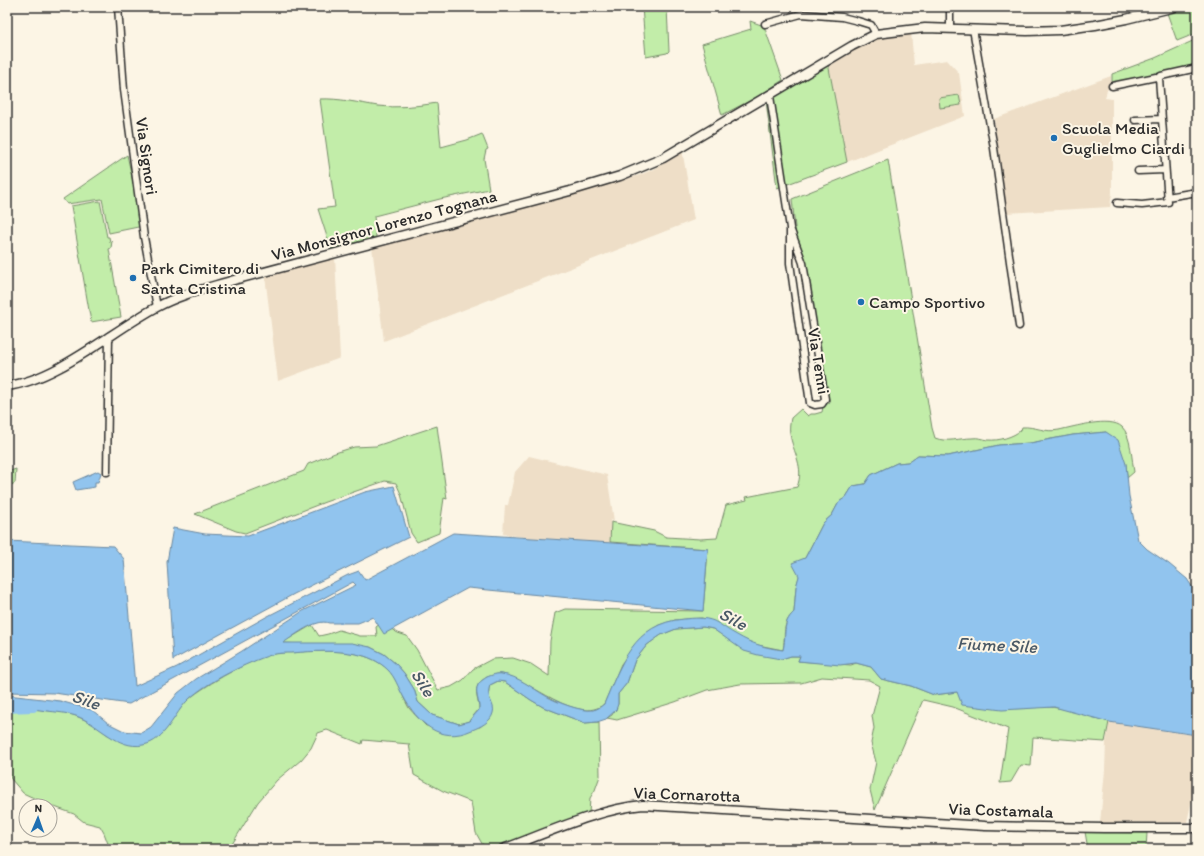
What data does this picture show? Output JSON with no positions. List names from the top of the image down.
{
  "streets": {
    "street": [
      "Via Signori",
      "Via Monsignor Lorenzo Tognana",
      "Via Tenni",
      "Via Cornarotta",
      "Via Costamala"
    ]
  },
  "crossings": [
    ["Via Signori", "Via Monsignor Lorenzo Tognana"],
    ["Via Monsignor Lorenzo Tognana", "Via Tenni"],
    ["Via Cornarotta", "Via Costamala"]
  ],
  "water": ["Sile", "Fiume Sile"],
  "places": ["Scuola Media Guglielmo Ciardi", "Park Cimitero di Santa Cristina", "Campo Sportivo"],
  "north": "top"
}
